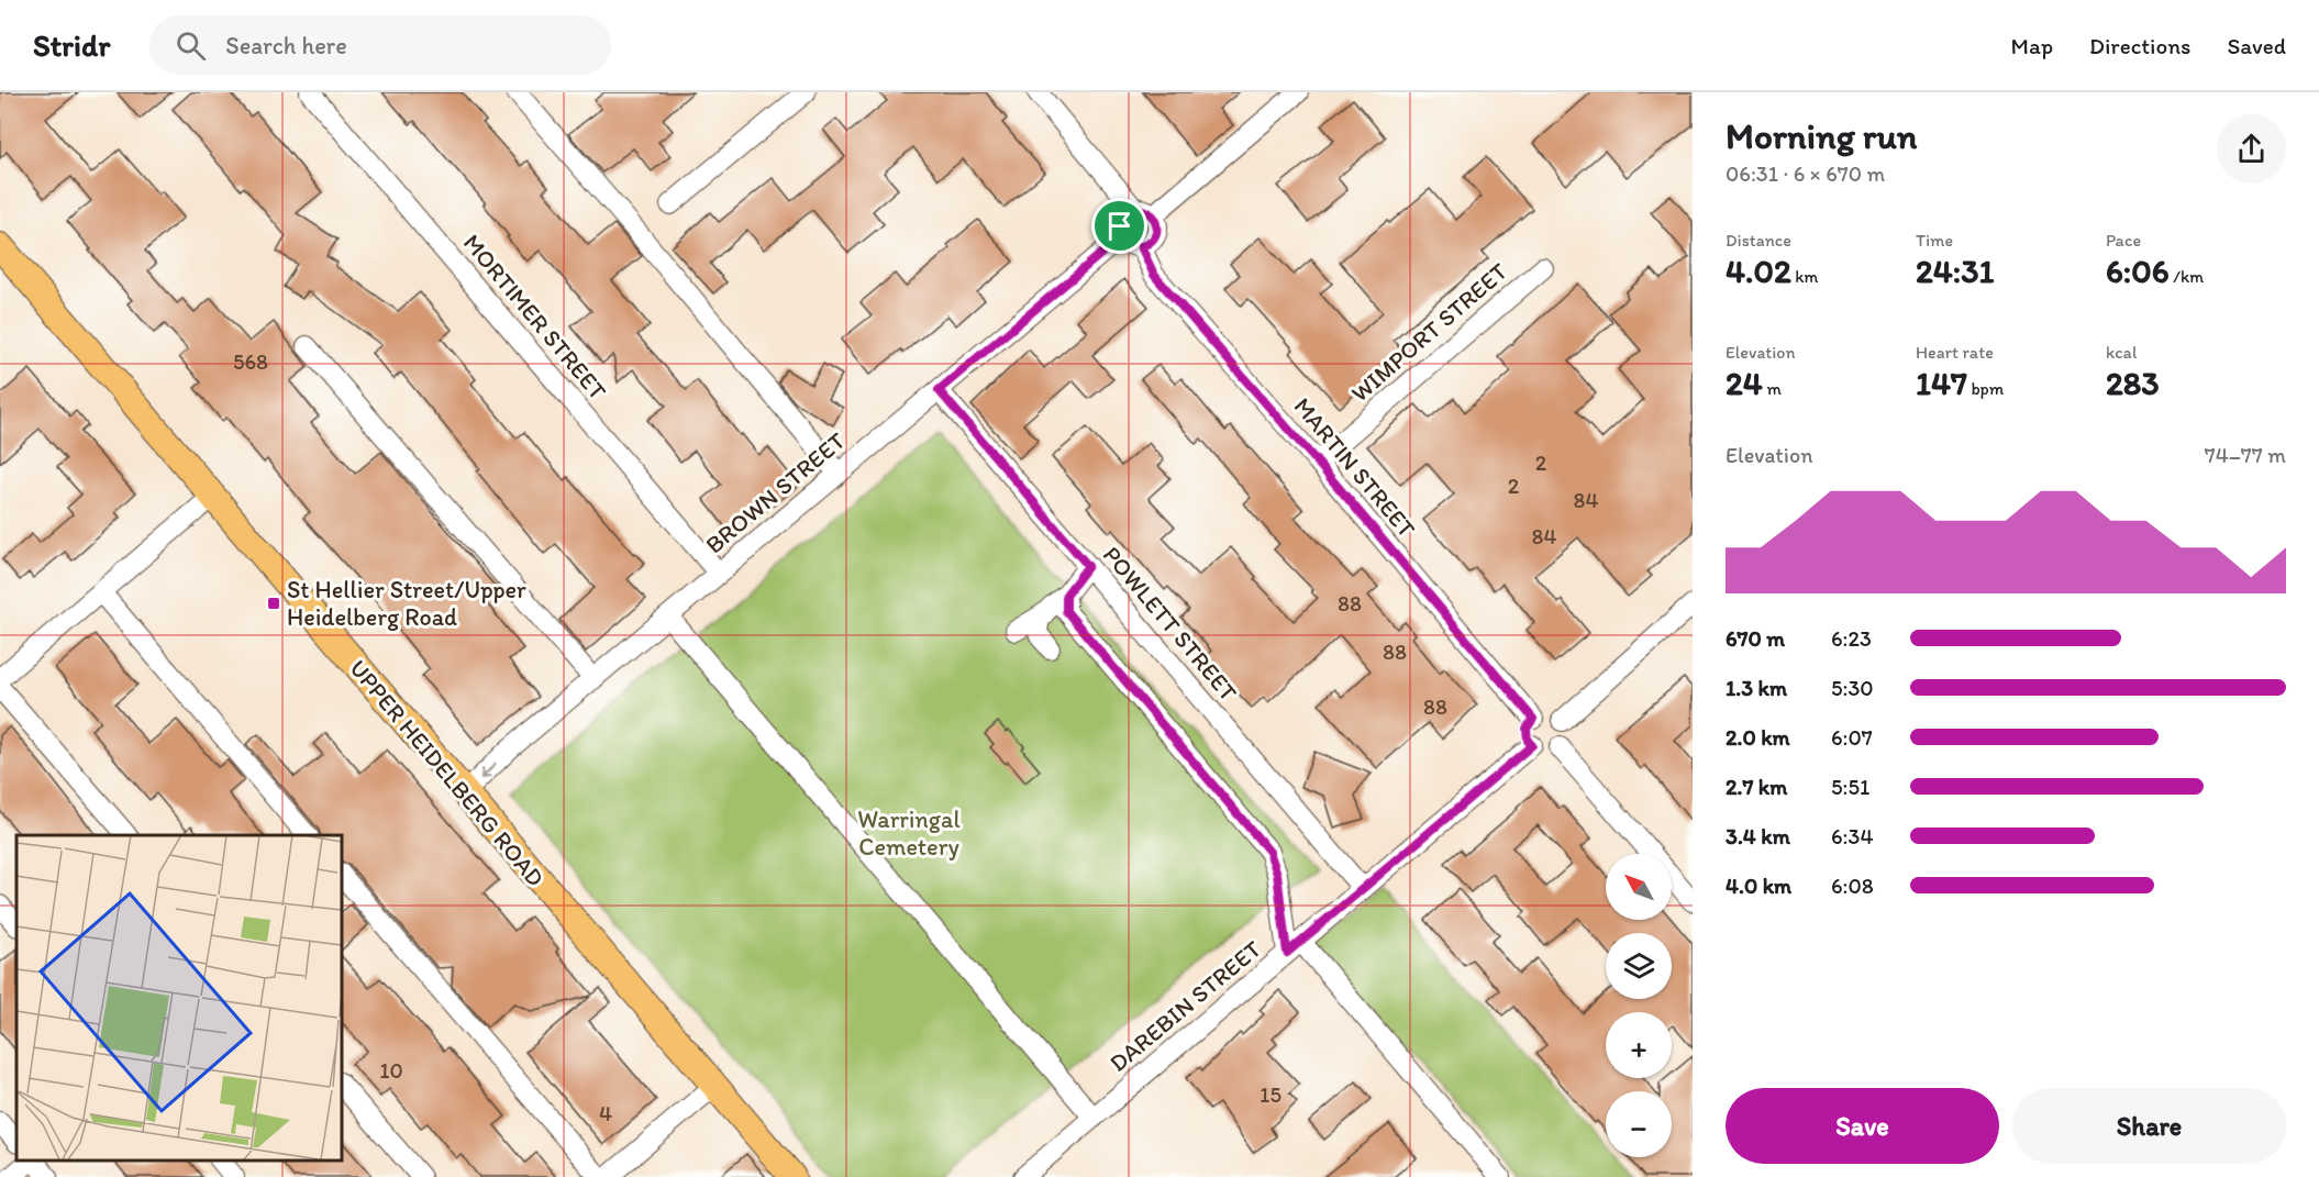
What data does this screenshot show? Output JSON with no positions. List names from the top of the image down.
{
  "streets": {
    "main road": ["UPPER HEIDELBERG ROAD"],
    "street": [
      "MORTIMER STREET",
      "WIMPORT STREET",
      "MARTIN STREET",
      "BROWN STREET",
      "POWLETT STREET",
      "DAREBIN STREET"
    ]
  },
  "crossings": [
    ["MORTIMER STREET", "BROWN STREET"],
    ["WIMPORT STREET", "MARTIN STREET"],
    ["MARTIN STREET", "BROWN STREET"],
    ["MARTIN STREET", "DAREBIN STREET"],
    ["BROWN STREET", "POWLETT STREET"],
    ["BROWN STREET", "UPPER HEIDELBERG ROAD"],
    ["POWLETT STREET", "DAREBIN STREET"]
  ],
  "parks": ["Warringal Cemetery"],
  "places": {
    "transit": ["St Hellier Street/Upper Heidelberg Road"]
  },
  "house_numbers": [
    "568",
    "2",
    "2",
    "84",
    "84",
    "88",
    "88",
    "88",
    "10",
    "15",
    "4"
  ],
  "north": "top left",
  "page": {
    "header": "Stridr",
    "search": "Search here",
    "nav": ["Map", "Directions", "Saved"],
    "heading": ["Morning run", "06:31 · 6 × 670 m"],
    "stats": [
      ["Distance", "4.02 km"],
      ["Time", "24:31"],
      ["Pace", "6:06 /km"],
      ["Elevation", "24 m"],
      ["Heart rate", "147 bpm"],
      ["kcal", "283"]
    ],
    "chart": ["Elevation", "74–77 m"],
    "list": [
      {
        "name": "670 m",
        "note": "6:23"
      },
      {
        "name": "1.3 km",
        "note": "5:30"
      },
      {
        "name": "2.0 km",
        "note": "6:07"
      },
      {
        "name": "2.7 km",
        "note": "5:51"
      },
      {
        "name": "3.4 km",
        "note": "6:34"
      },
      {
        "name": "4.0 km",
        "note": "6:08"
      }
    ],
    "map_buttons": ["+", "−"],
    "buttons": ["Save", "Share"]
  }
}
